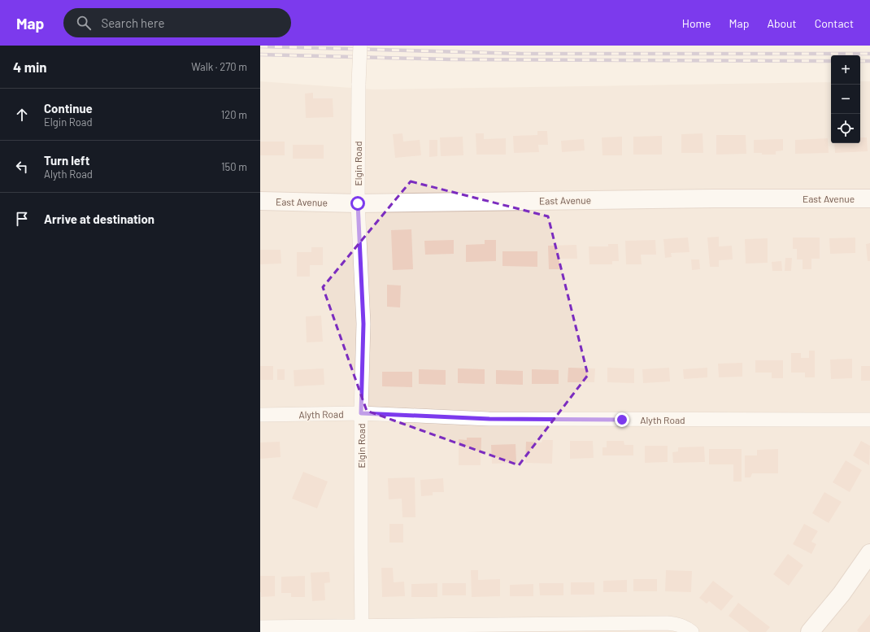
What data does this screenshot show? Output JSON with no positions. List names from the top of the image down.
{
  "streets": {
    "street": ["Elgin Road", "East Avenue", "Alyth Road"]
  },
  "crossings": [
    ["Elgin Road", "East Avenue"],
    ["Elgin Road", "Alyth Road"]
  ],
  "page": {
    "header": "Map",
    "search": "Search here",
    "nav": [
      "Home",
      "Map",
      "About",
      "Contact"
    ],
    "heading": ["4 min", "Walk · 270 m"],
    "map_buttons": ["+", "−"],
    "list": [
      ["Continue", "Elgin Road", "120 m"],
      ["Turn left", "Alyth Road", "150 m"],
      "Arrive at destination"
    ]
  }
}
